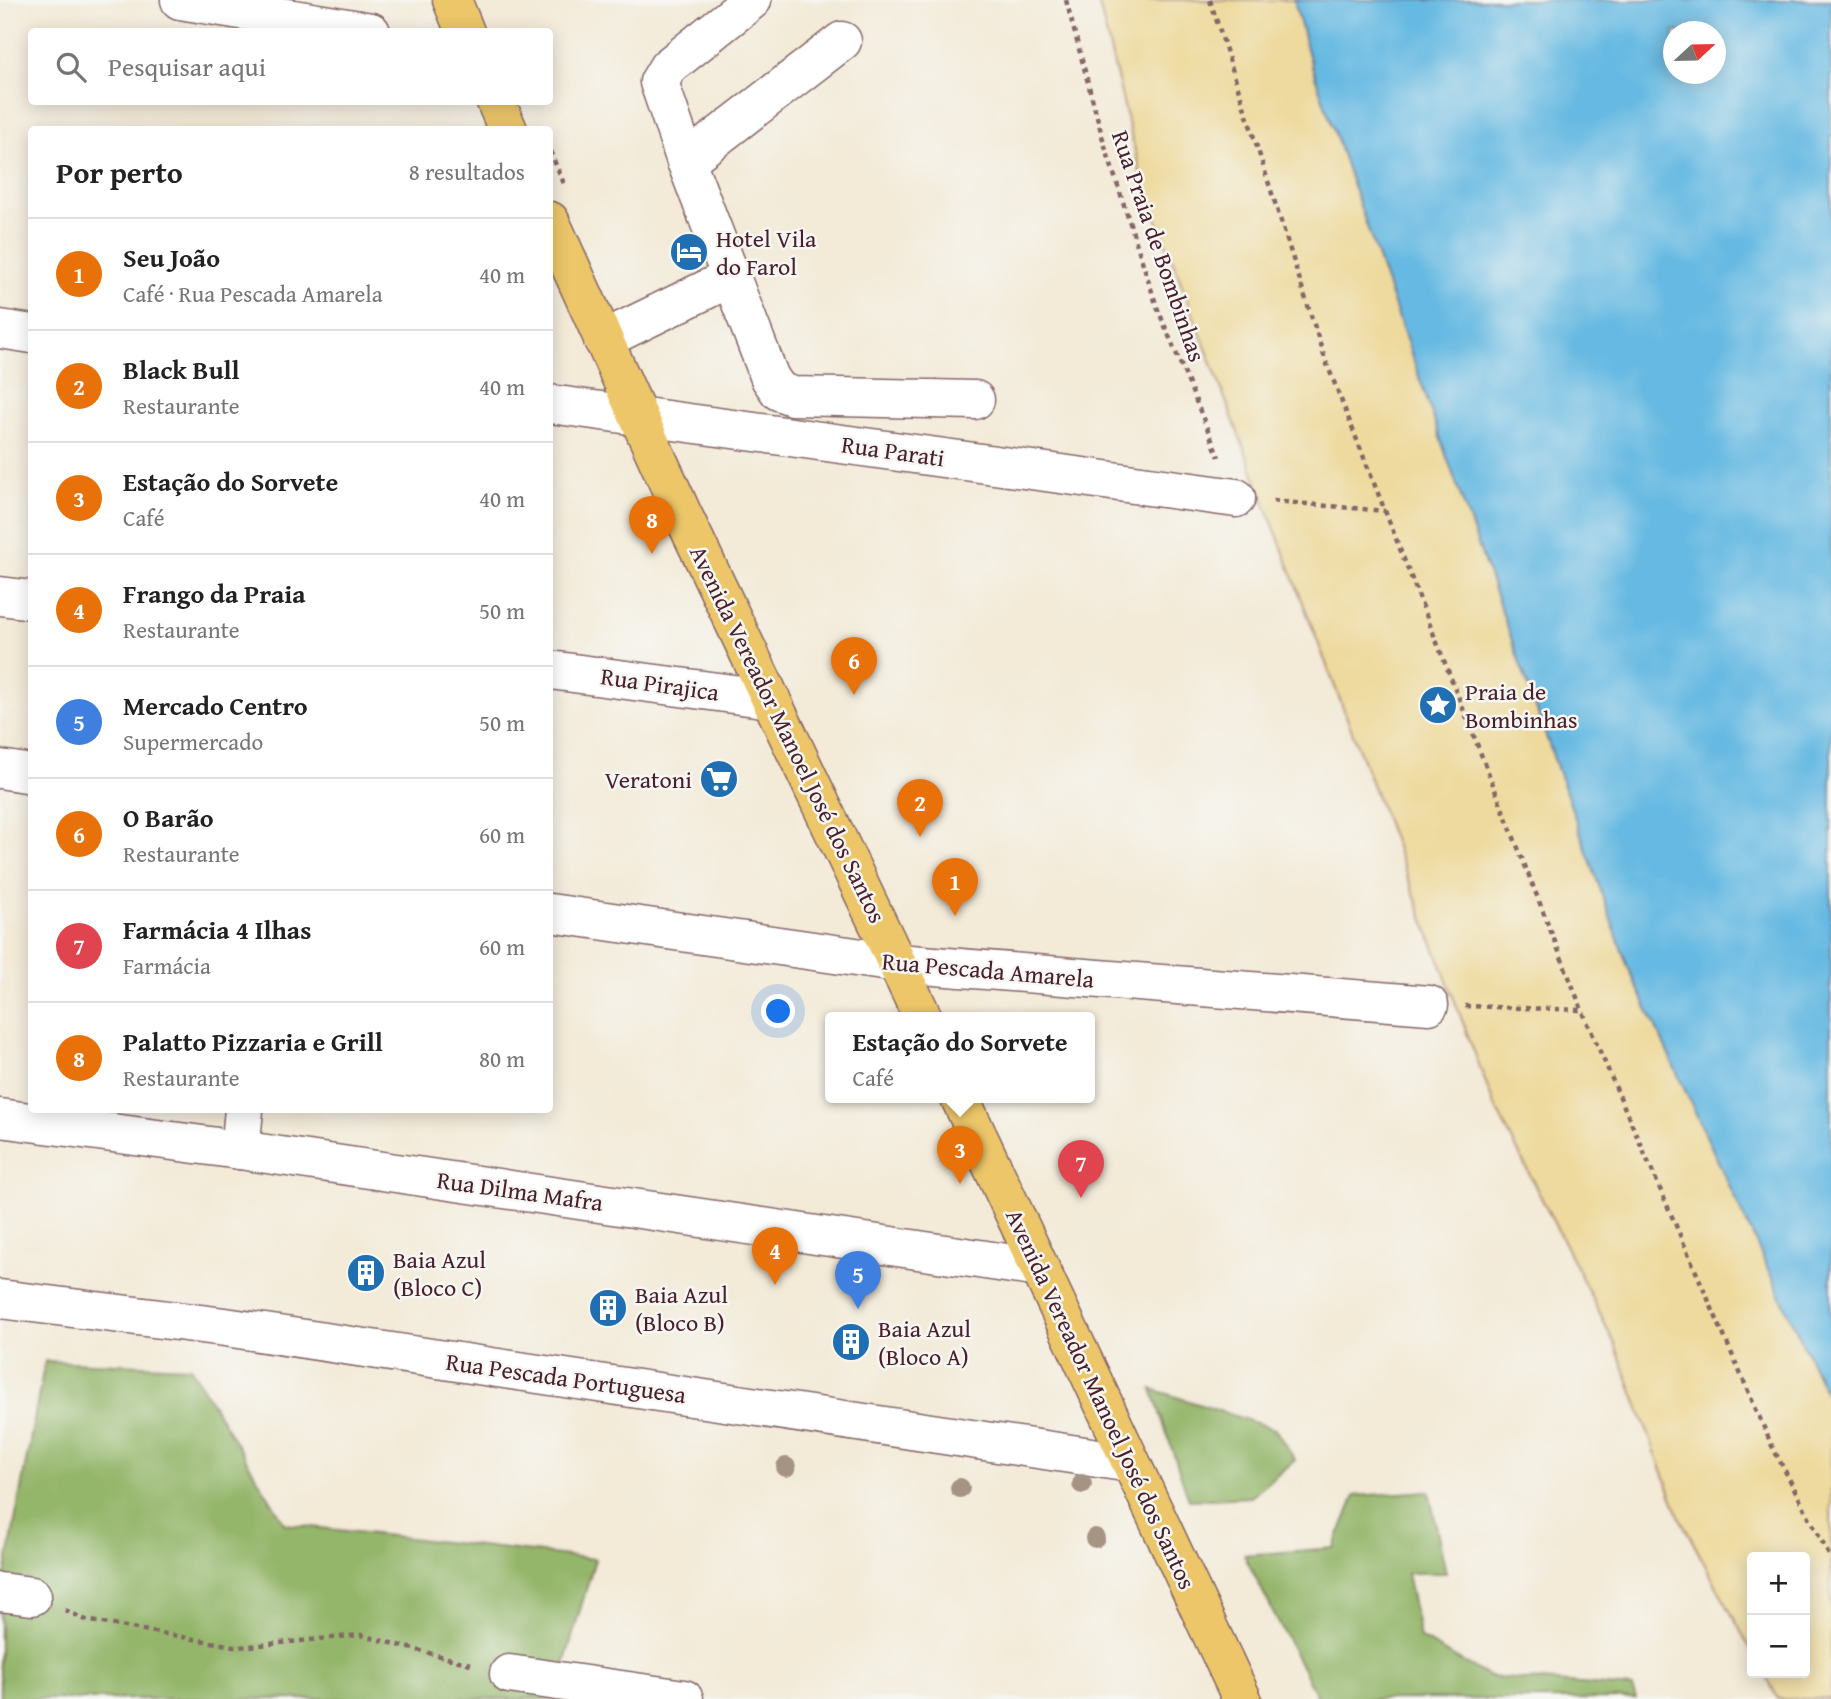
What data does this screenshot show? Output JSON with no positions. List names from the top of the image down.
{
  "streets": {
    "main road": ["Avenida Vereador Manoel José dos Santos"],
    "street": [
      "Rua Parati",
      "Rua Pirajica",
      "Rua Pescada Amarela",
      "Rua Dilma Mafra",
      "Rua Pescada Portuguesa"
    ],
    "path": ["Rua Praia de Bombinhas"]
  },
  "crossings": [
    ["Rua Praia de Bombinhas", "Rua Parati"],
    ["Rua Parati", "Avenida Vereador Manoel José dos Santos"],
    ["Rua Pirajica", "Avenida Vereador Manoel José dos Santos"],
    ["Avenida Vereador Manoel José dos Santos", "Rua Pescada Amarela"],
    ["Avenida Vereador Manoel José dos Santos", "Rua Dilma Mafra"],
    ["Avenida Vereador Manoel José dos Santos", "Rua Pescada Portuguesa"]
  ],
  "places": {
    "hotel": ["Hotel Vila do Farol"],
    "place": ["Praia de Bombinhas"],
    "supermarket": ["Veratoni"],
    "building": ["Baia Azul (Bloco C)", "Baia Azul (Bloco B)", "Baia Azul (Bloco A)"]
  },
  "north": "right",
  "page": {
    "search": "Pesquisar aqui",
    "heading": ["Por perto", "8 resultados"],
    "list": [
      {
        "mark": "1",
        "name": "Seu João",
        "note": "Café · Rua Pescada Amarela",
        "value": "40 m"
      },
      {
        "mark": "2",
        "name": "Black Bull",
        "note": "Restaurante",
        "value": "40 m"
      },
      {
        "mark": "3",
        "name": "Estação do Sorvete",
        "note": "Café",
        "value": "40 m"
      },
      {
        "mark": "4",
        "name": "Frango da Praia",
        "note": "Restaurante",
        "value": "50 m"
      },
      {
        "mark": "5",
        "name": "Mercado Centro",
        "note": "Supermercado",
        "value": "50 m"
      },
      {
        "mark": "6",
        "name": "O Barão",
        "note": "Restaurante",
        "value": "60 m"
      },
      {
        "mark": "7",
        "name": "Farmácia 4 Ilhas",
        "note": "Farmácia",
        "value": "60 m"
      },
      {
        "mark": "8",
        "name": "Palatto Pizzaria e Grill",
        "note": "Restaurante",
        "value": "80 m"
      }
    ],
    "pins": [
      "8",
      "6",
      "2",
      "1",
      "3",
      "7",
      "4",
      "5"
    ],
    "popup": ["Estação do Sorvete", "Café"],
    "map_buttons": ["+", "−"]
  }
}
